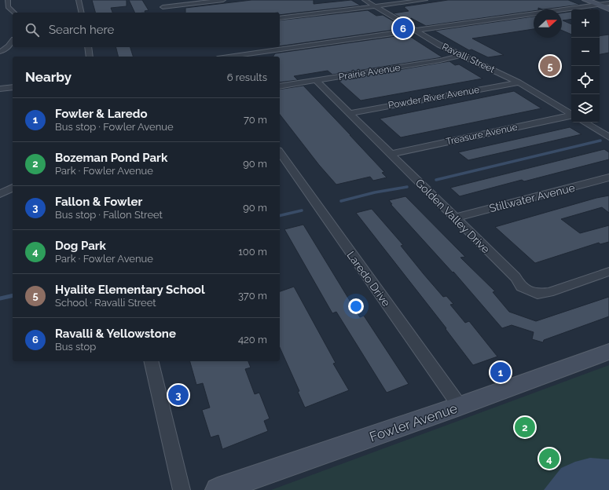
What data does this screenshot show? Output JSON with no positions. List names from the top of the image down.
{
  "streets": {
    "street": [
      "Ravalli Street",
      "Prairie Avenue",
      "Powder River Avenue",
      "Treasure Avenue",
      "Stillwater Avenue",
      "Golden Valley Drive",
      "Laredo Drive",
      "Fowler Avenue"
    ]
  },
  "crossings": [
    ["Ravalli Street", "Prairie Avenue"],
    ["Ravalli Street", "Powder River Avenue"],
    ["Prairie Avenue", "Golden Valley Drive"],
    ["Powder River Avenue", "Golden Valley Drive"],
    ["Treasure Avenue", "Golden Valley Drive"],
    ["Stillwater Avenue", "Golden Valley Drive"],
    ["Laredo Drive", "Fowler Avenue"]
  ],
  "north": "right",
  "page": {
    "map_buttons": ["+", "−"],
    "search": "Search here",
    "pins": [
      "6",
      "5",
      "1",
      "3",
      "2",
      "4"
    ],
    "heading": ["Nearby", "6 results"],
    "list": [
      {
        "mark": "1",
        "name": "Fowler & Laredo",
        "note": "Bus stop · Fowler Avenue",
        "value": "70 m"
      },
      {
        "mark": "2",
        "name": "Bozeman Pond Park",
        "note": "Park · Fowler Avenue",
        "value": "90 m"
      },
      {
        "mark": "3",
        "name": "Fallon & Fowler",
        "note": "Bus stop · Fallon Street",
        "value": "90 m"
      },
      {
        "mark": "4",
        "name": "Dog Park",
        "note": "Park · Fowler Avenue",
        "value": "100 m"
      },
      {
        "mark": "5",
        "name": "Hyalite Elementary School",
        "note": "School · Ravalli Street",
        "value": "370 m"
      },
      {
        "mark": "6",
        "name": "Ravalli & Yellowstone",
        "note": "Bus stop",
        "value": "420 m"
      }
    ]
  }
}
